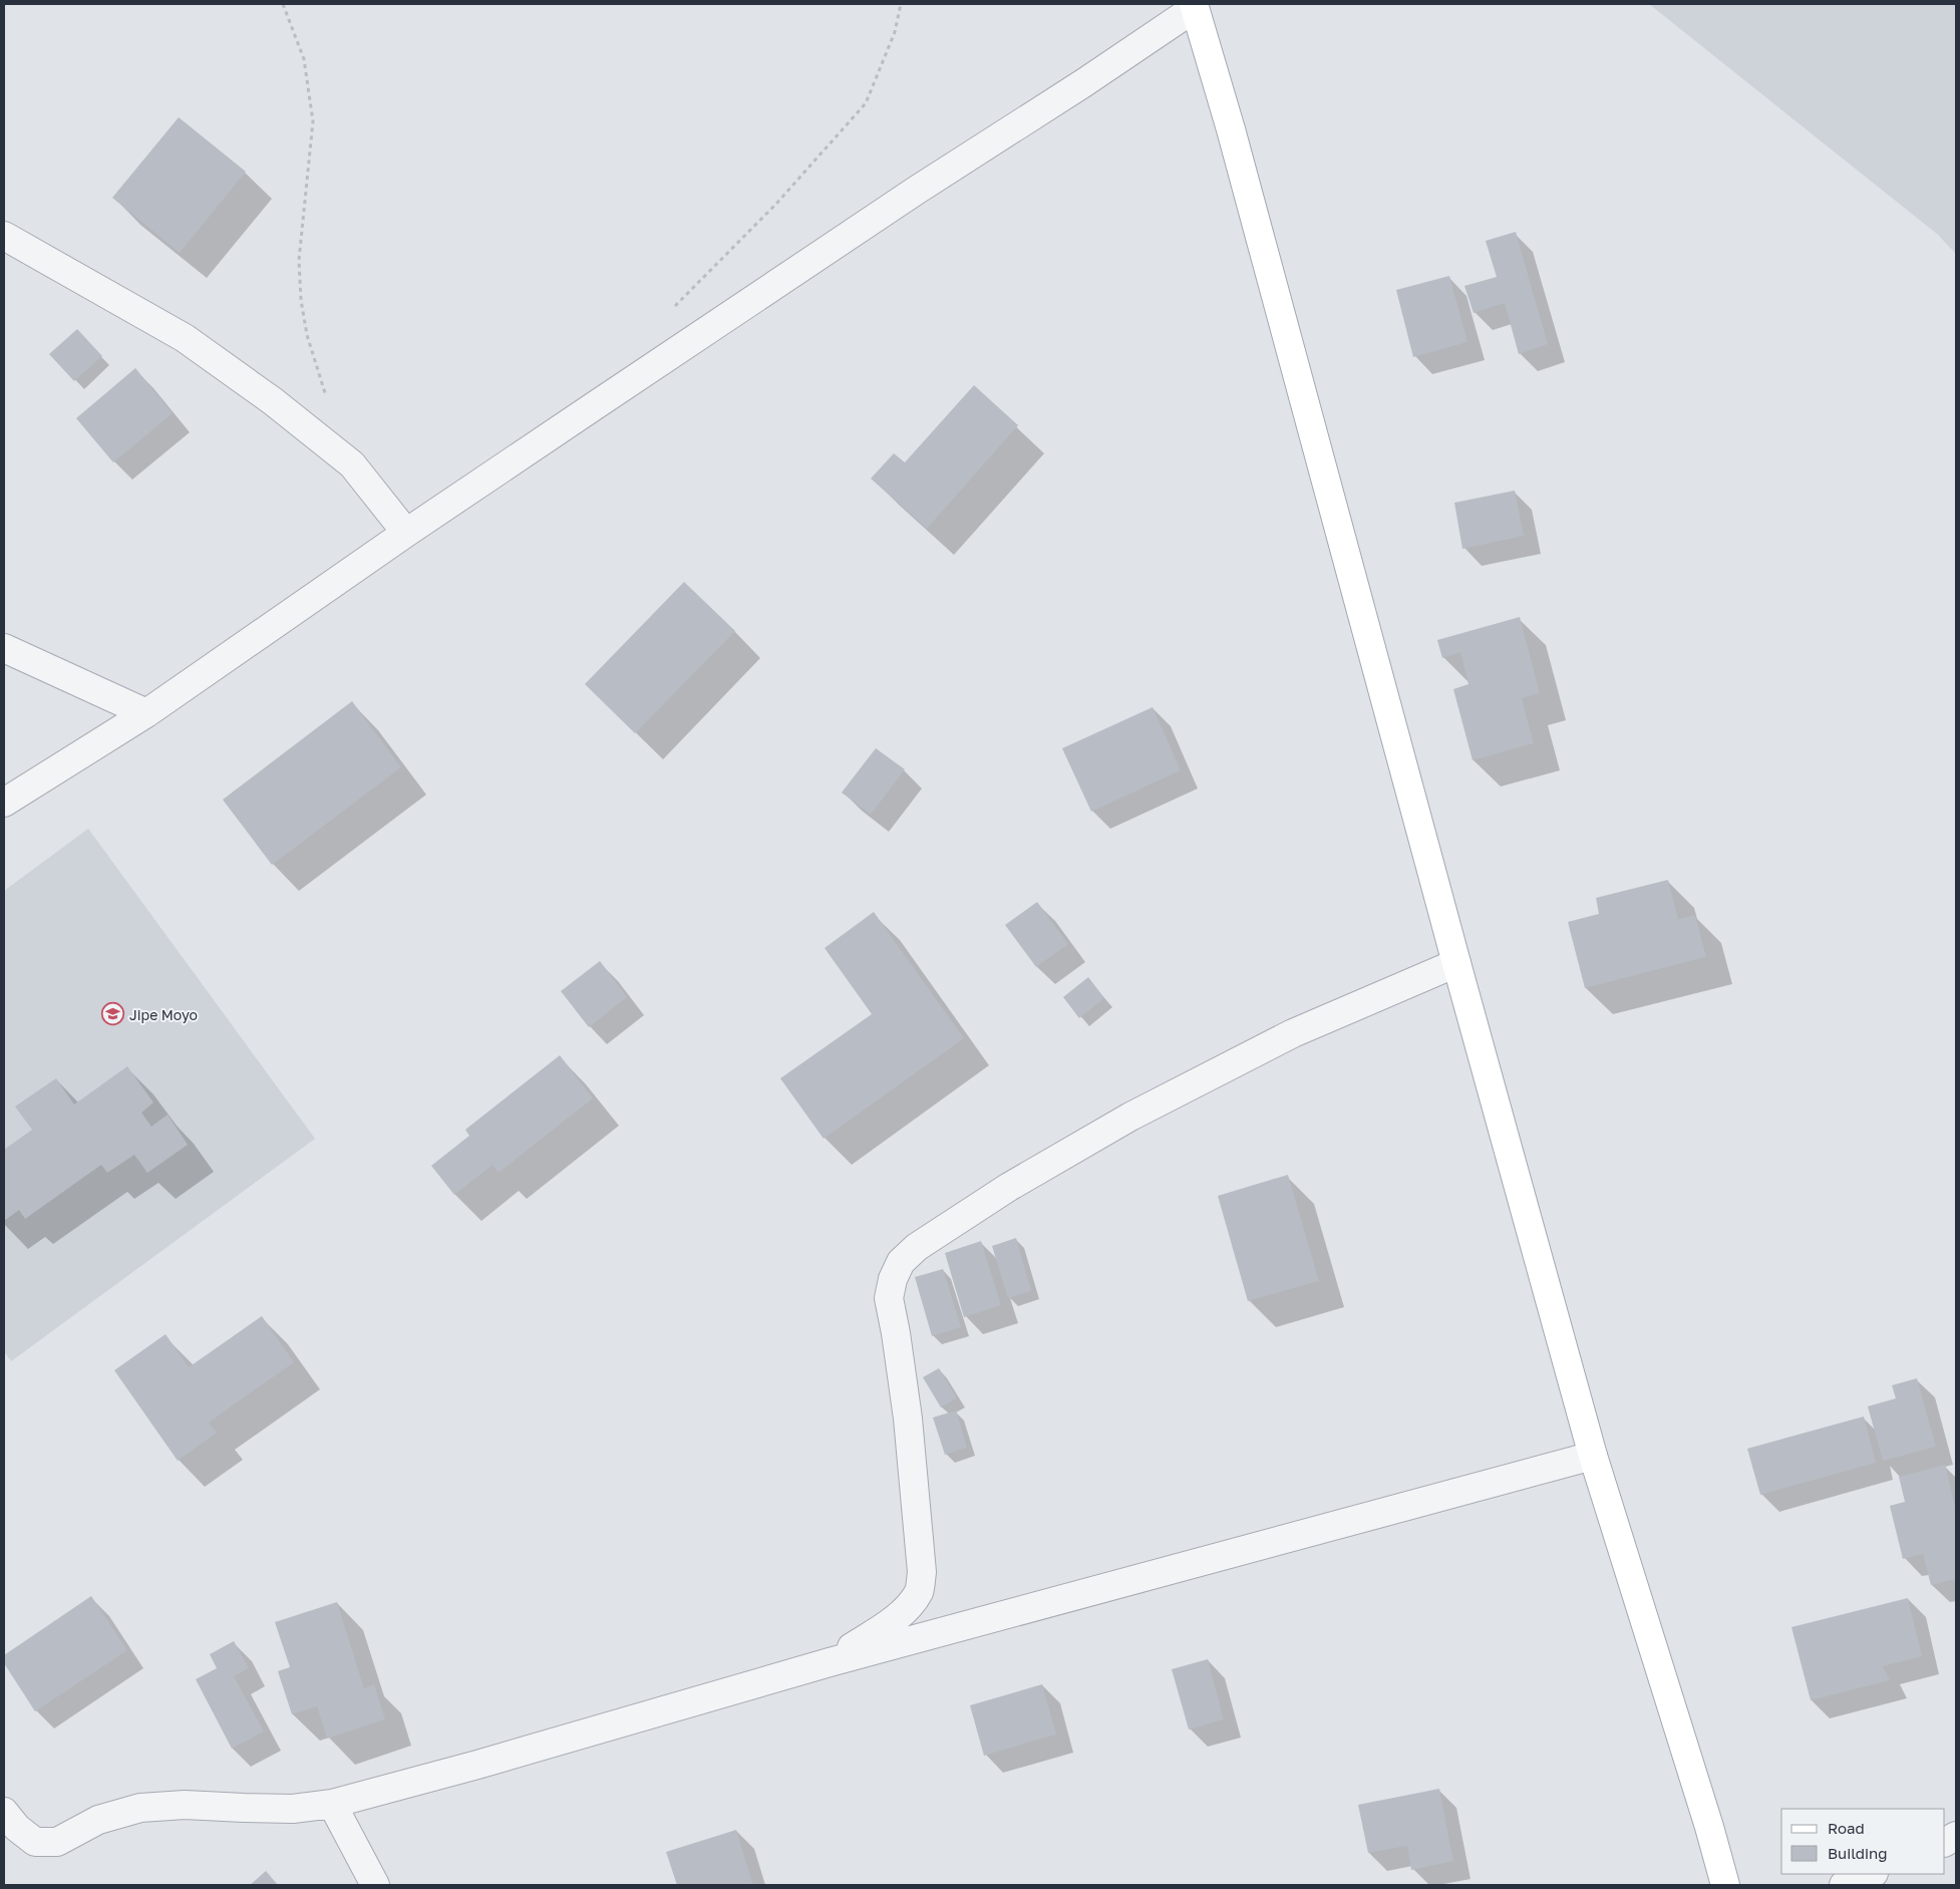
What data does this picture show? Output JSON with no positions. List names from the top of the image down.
{
  "places": {
    "school or university": ["Jipe Moyo"]
  },
  "legend": ["Road", "Building"]
}
